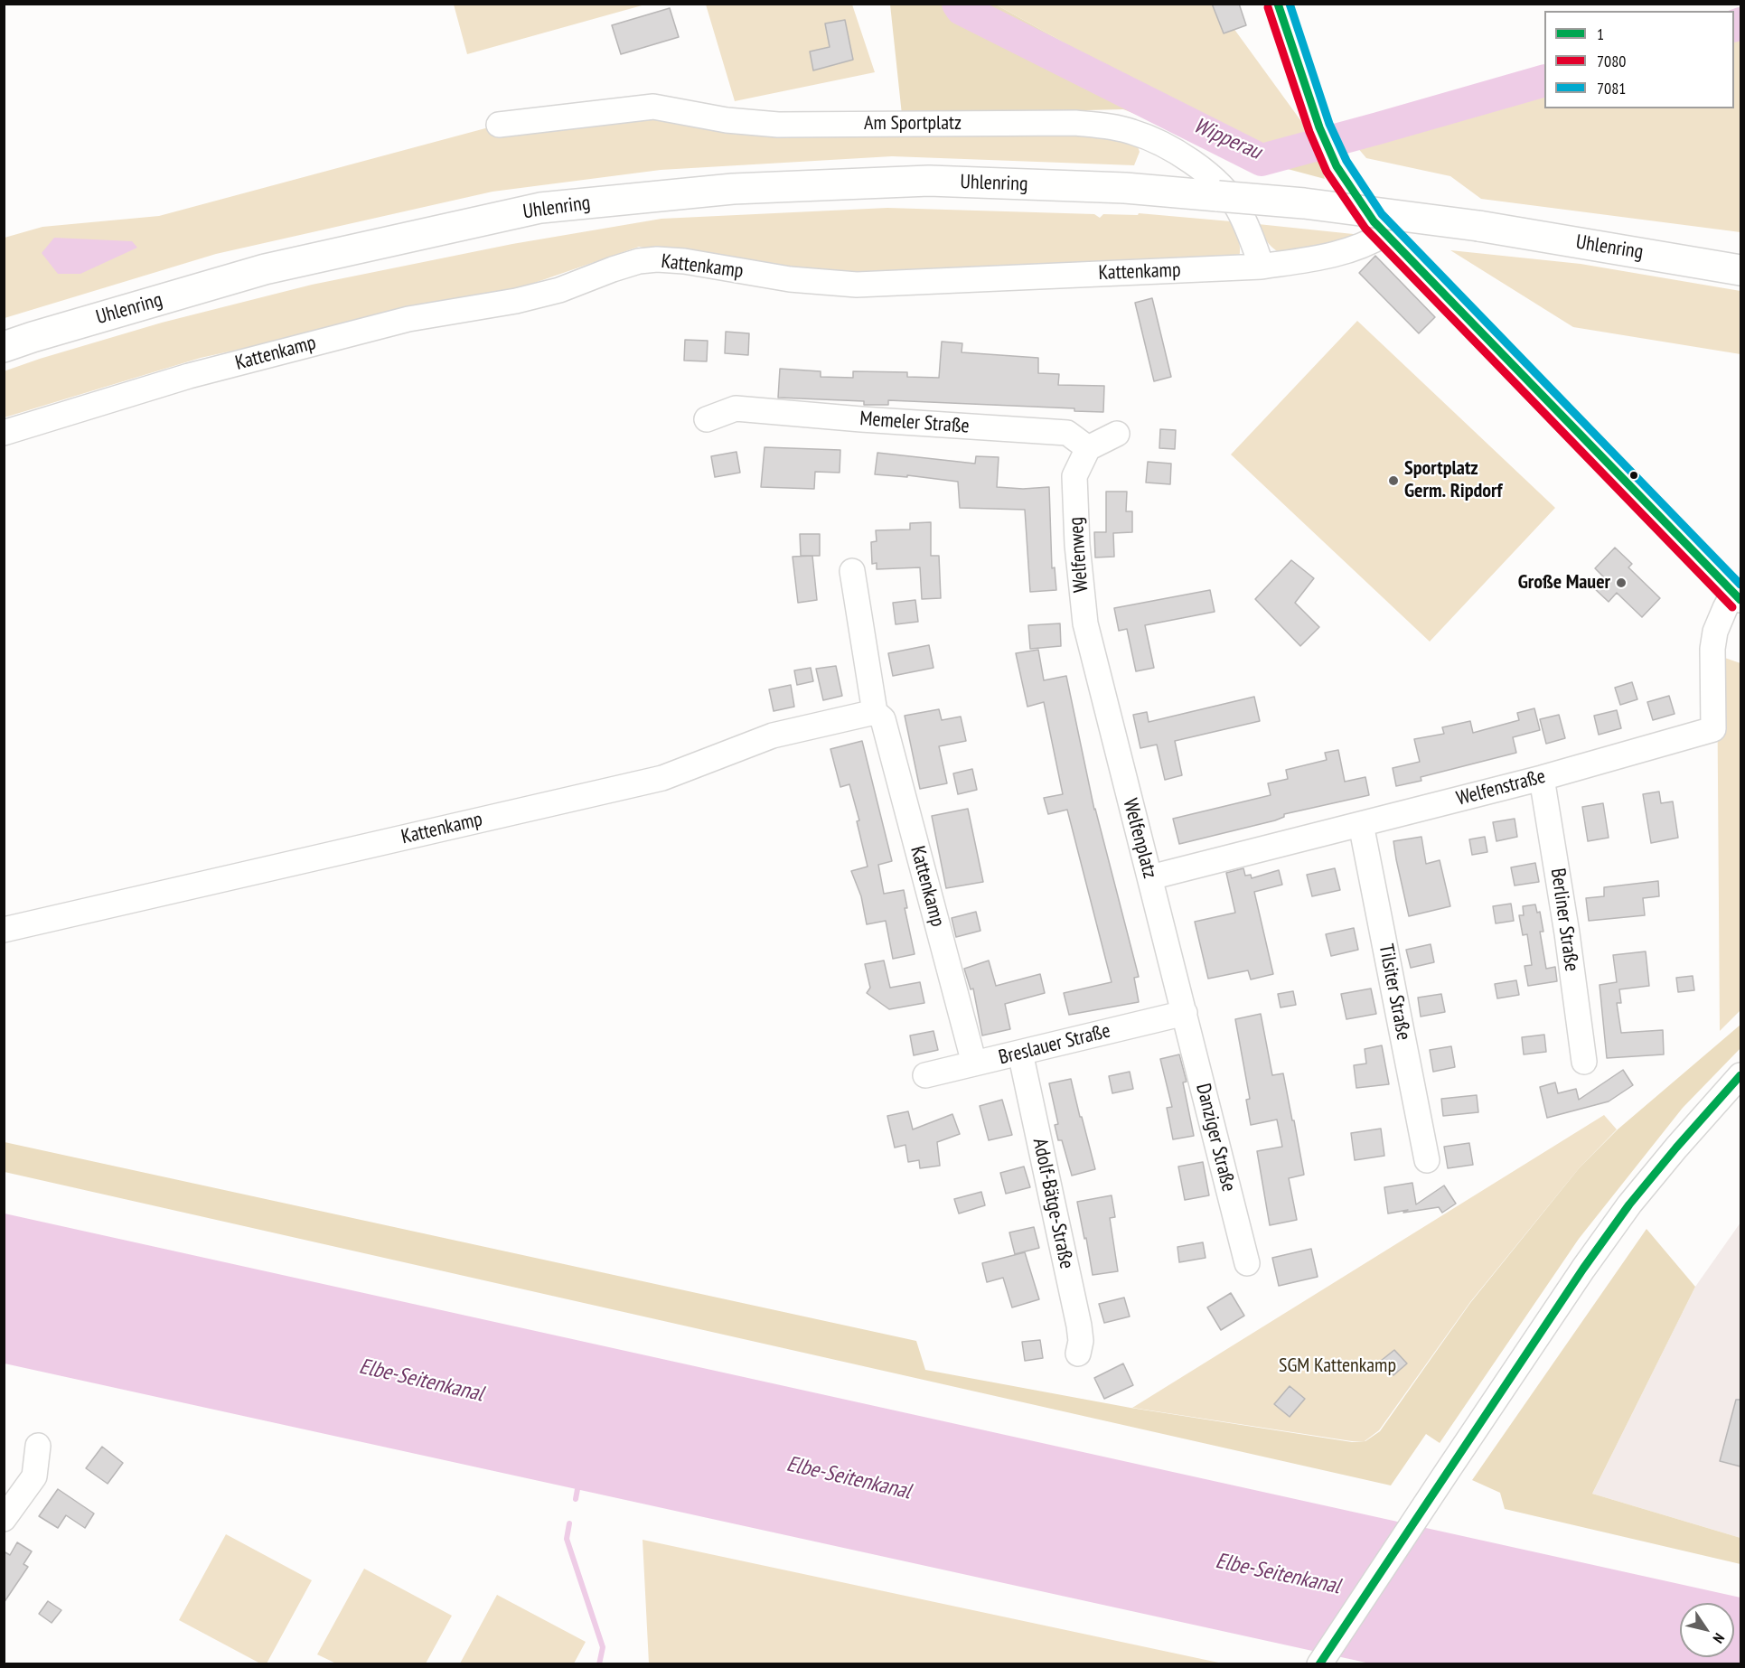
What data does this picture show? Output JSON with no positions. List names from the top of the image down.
{
  "streets": {
    "highway": ["Uhlenring"],
    "street": [
      "Am Sportplatz",
      "Kattenkamp",
      "Memeler Straße",
      "Welfenweg",
      "Welfenstraße",
      "Welfenplatz",
      "Berliner Straße",
      "Tilsiter Straße",
      "Breslauer Straße",
      "Danziger Straße",
      "Adolf-Bätge-Straße"
    ]
  },
  "crossings": [
    ["Am Sportplatz", "Kattenkamp"],
    ["Kattenkamp", "Breslauer Straße"],
    ["Memeler Straße", "Welfenweg"],
    ["Welfenweg", "Welfenplatz"],
    ["Welfenstraße", "Welfenplatz"],
    ["Welfenstraße", "Berliner Straße"],
    ["Welfenstraße", "Tilsiter Straße"],
    ["Welfenplatz", "Breslauer Straße"],
    ["Welfenplatz", "Danziger Straße"],
    ["Breslauer Straße", "Danziger Straße"],
    ["Breslauer Straße", "Adolf-Bätge-Straße"]
  ],
  "water": ["Wipperau", "Elbe-Seitenkanal"],
  "parks": ["SGM Kattenkamp"],
  "places": ["Sportplatz Germ. Ripdorf", "Große Mauer"],
  "lines": ["transit line 1", "transit line 7081", "transit line 7080"],
  "legend": ["1", "7080", "7081"],
  "north": "bottom right"
}
